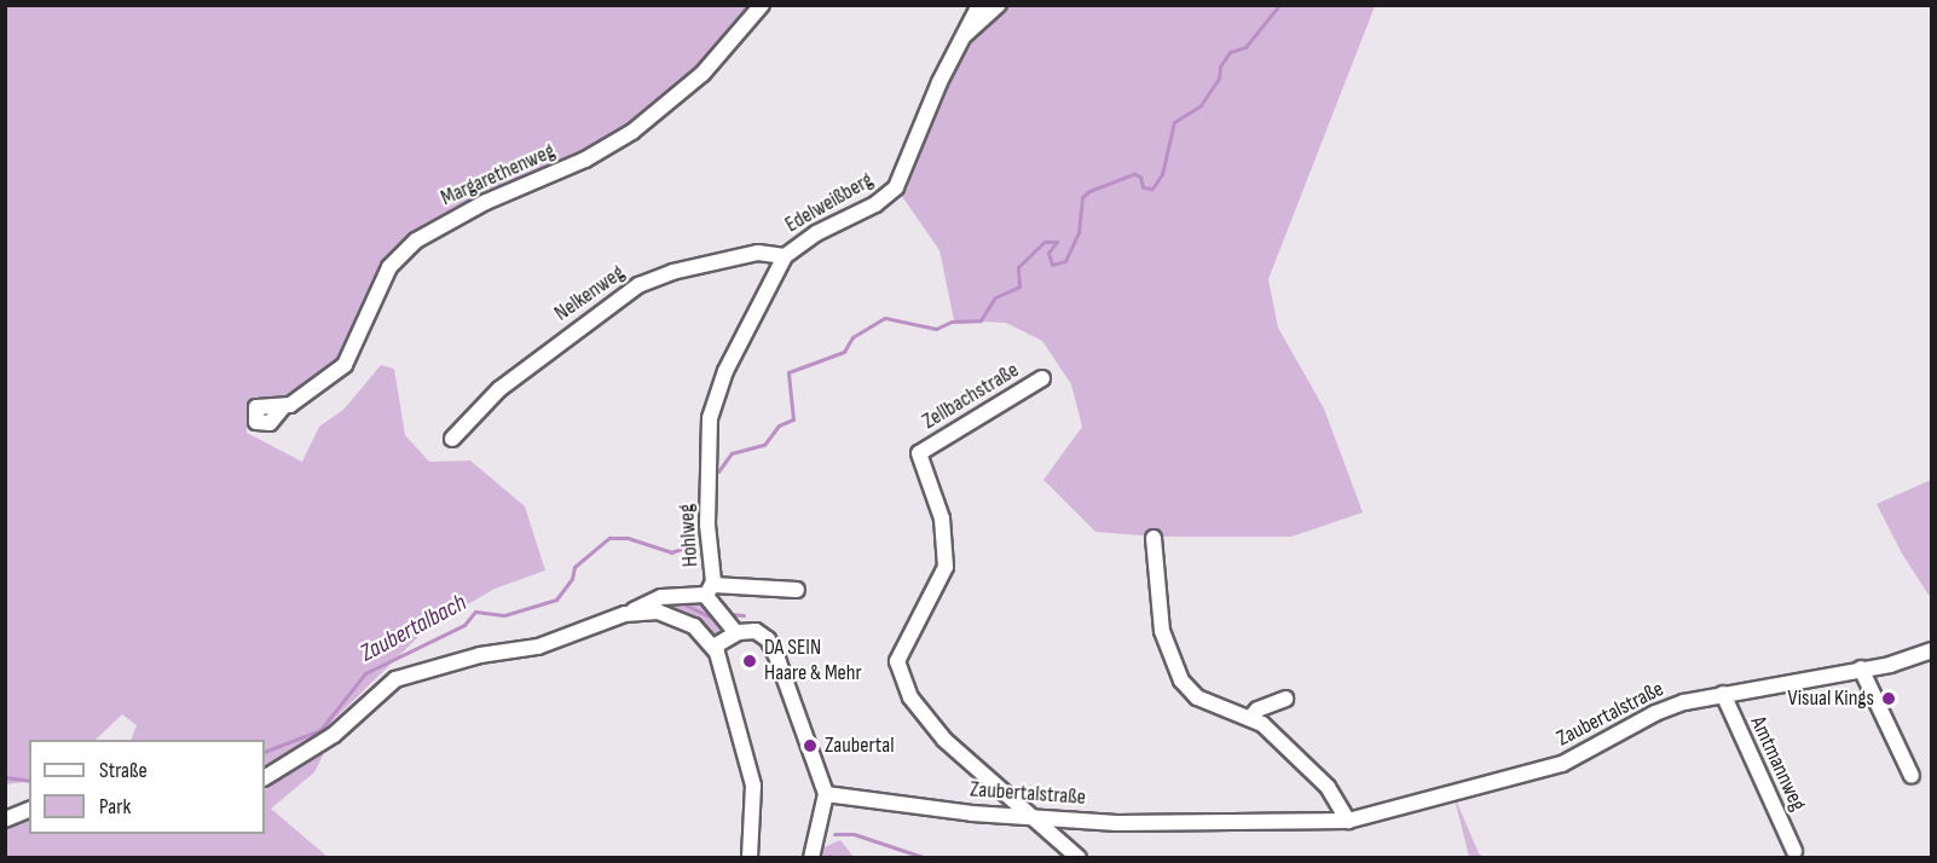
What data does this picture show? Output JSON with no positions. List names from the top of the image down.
{
  "streets": {
    "street": [
      "Margarethenweg",
      "Edelweißberg",
      "Nelkenweg",
      "Zellbachstraße",
      "Hohlweg",
      "Zaubertalstraße",
      "Amtmannweg"
    ]
  },
  "crossings": [
    ["Edelweißberg", "Nelkenweg"],
    ["Edelweißberg", "Hohlweg"],
    ["Zellbachstraße", "Zaubertalstraße"],
    ["Zaubertalstraße", "Amtmannweg"]
  ],
  "water": ["Zaubertalbach"],
  "places": ["DA SEIN Haare & Mehr", "Visual Kings", "Zaubertal"],
  "legend": ["Straße", "Park"]
}
